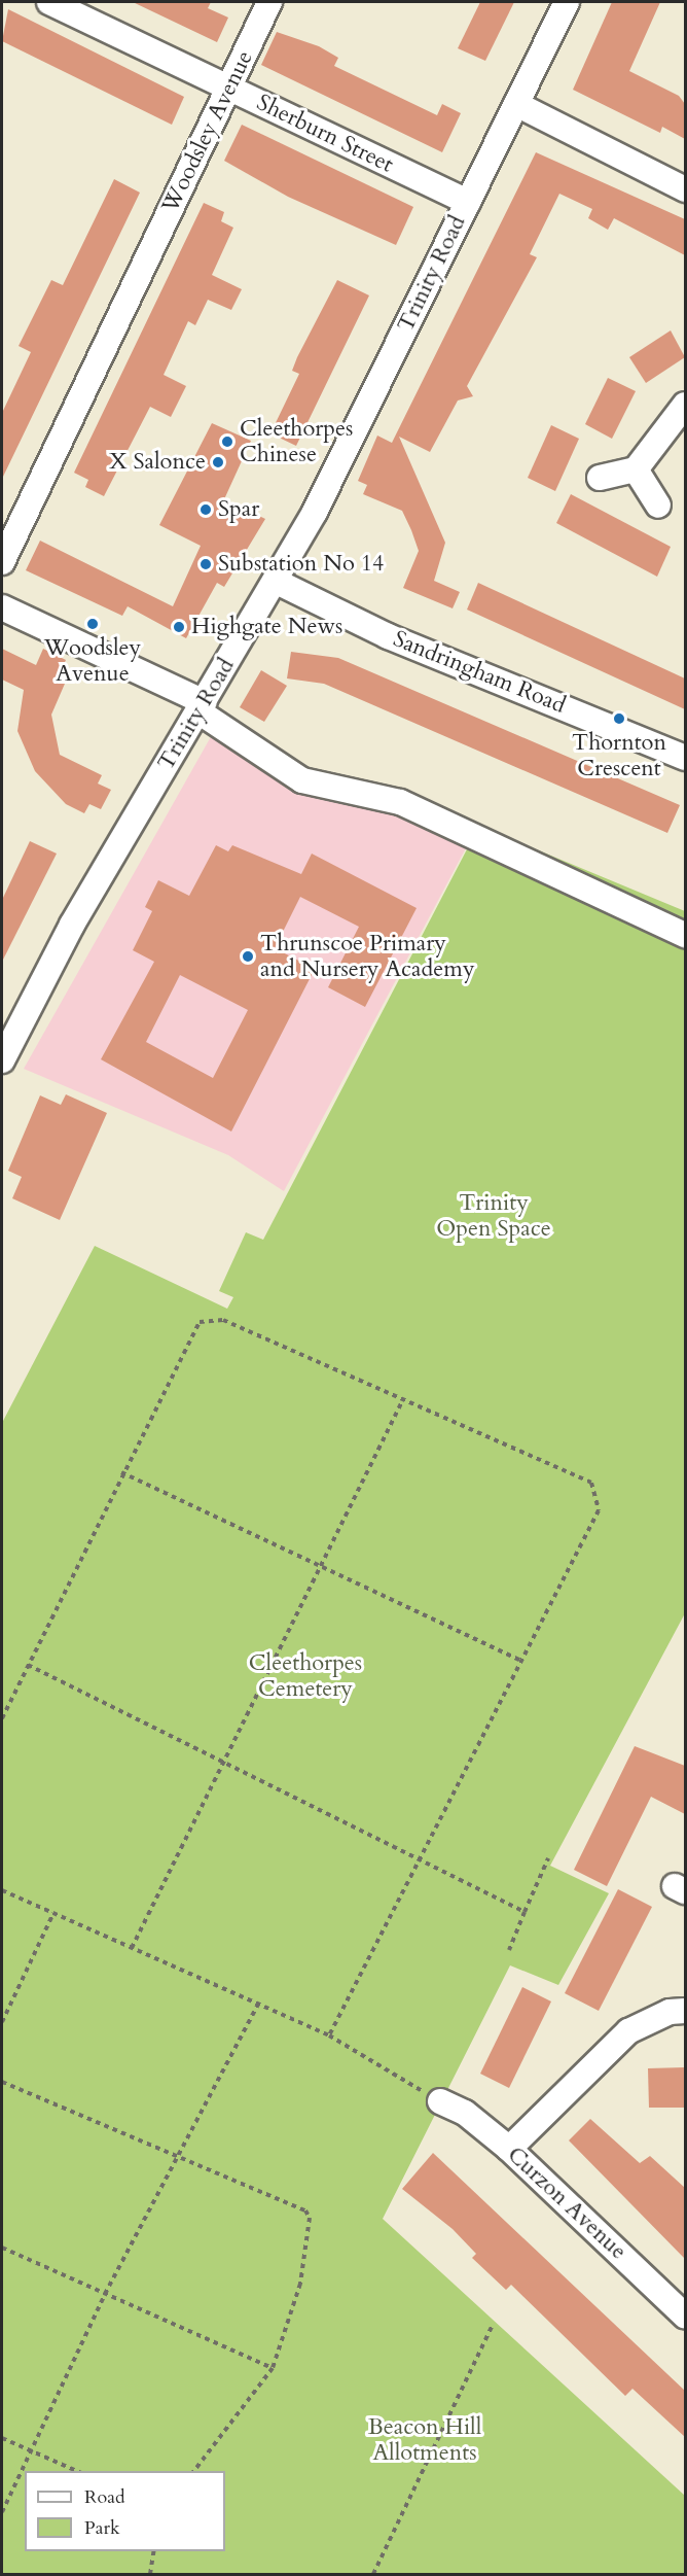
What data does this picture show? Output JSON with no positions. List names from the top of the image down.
{
  "streets": {
    "street": [
      "Woodsley Avenue",
      "Sherburn Street",
      "Trinity Road",
      "Sandringham Road",
      "Curzon Avenue"
    ]
  },
  "crossings": [
    ["Woodsley Avenue", "Sherburn Street"],
    ["Sherburn Street", "Trinity Road"],
    ["Trinity Road", "Sandringham Road"]
  ],
  "parks": ["Trinity Open Space", "Cleethorpes Cemetery", "Beacon Hill Allotments"],
  "places": [
    "Cleethorpes Chinese",
    "X Salonce",
    "Spar",
    "Substation No 14",
    "Woodsley Avenue",
    "Highgate News",
    "Thornton Crescent",
    "Thrunscoe Primary and Nursery Academy"
  ],
  "legend": ["Road", "Park"]
}
